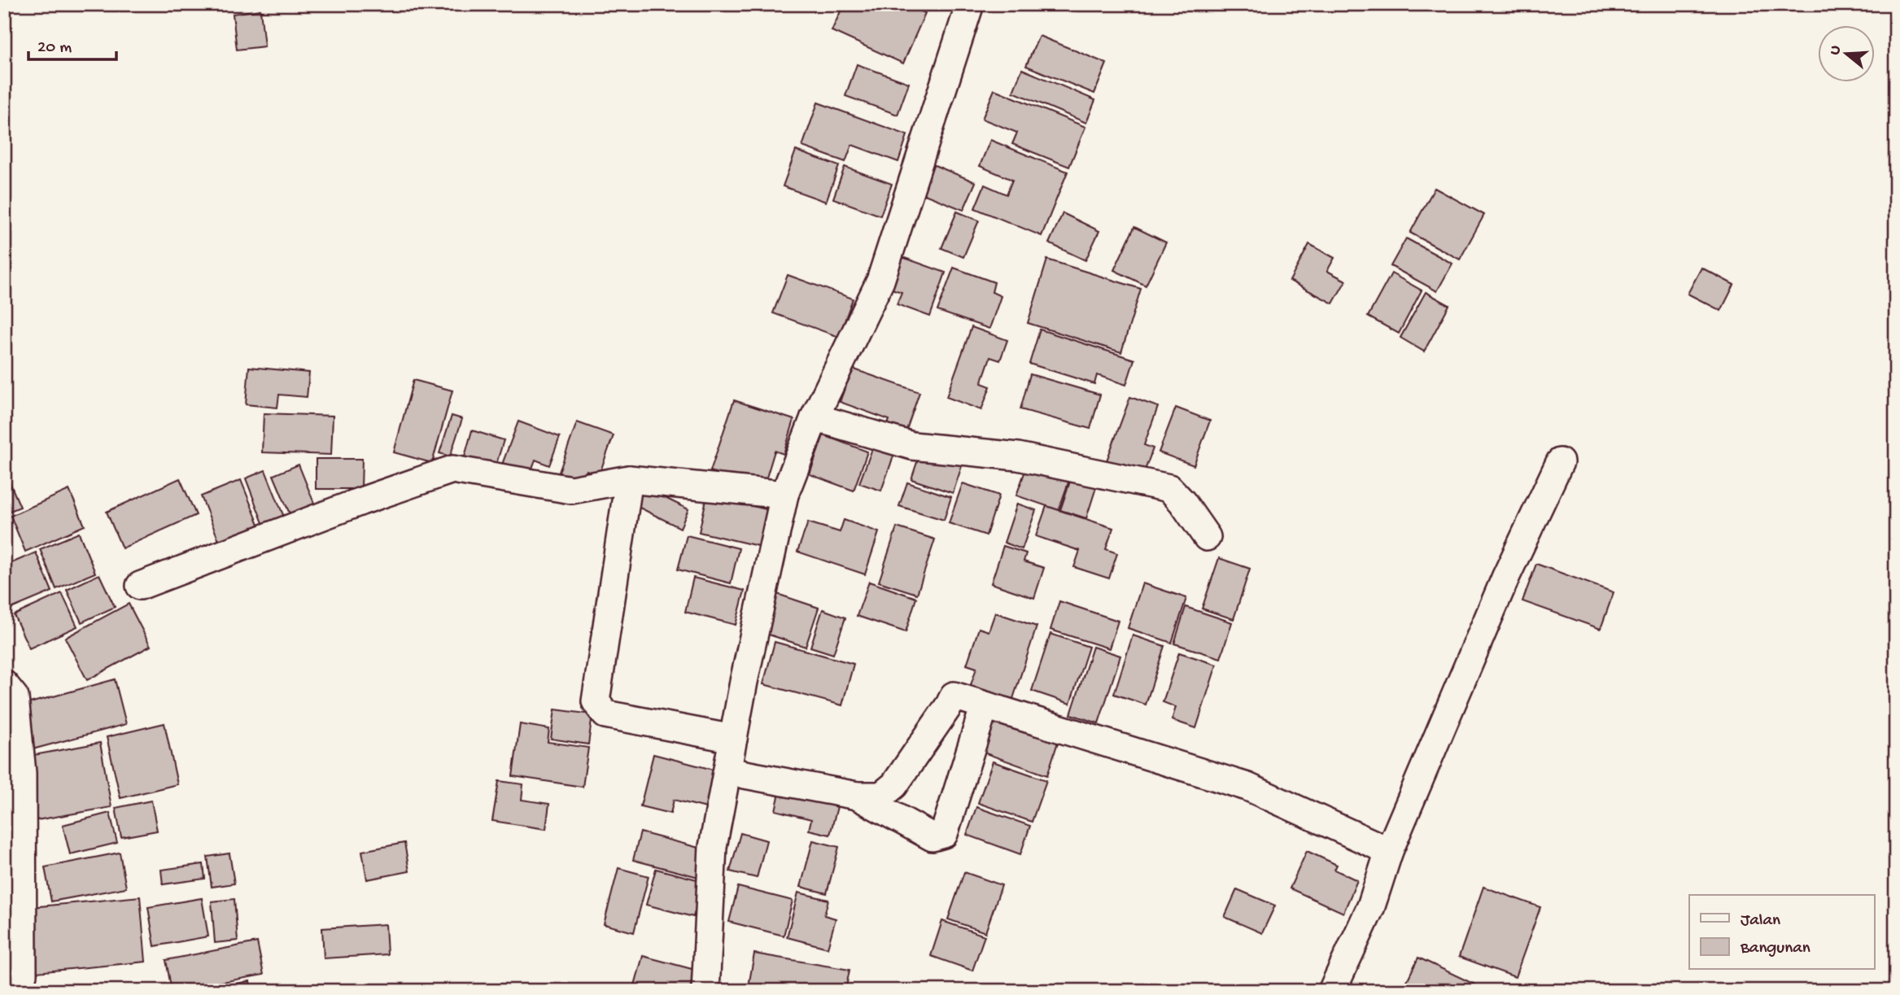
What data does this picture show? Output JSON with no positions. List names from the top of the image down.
{
  "legend": ["Jalan", "Bangunan"],
  "scale_bar": "20 m",
  "north": "left"
}
